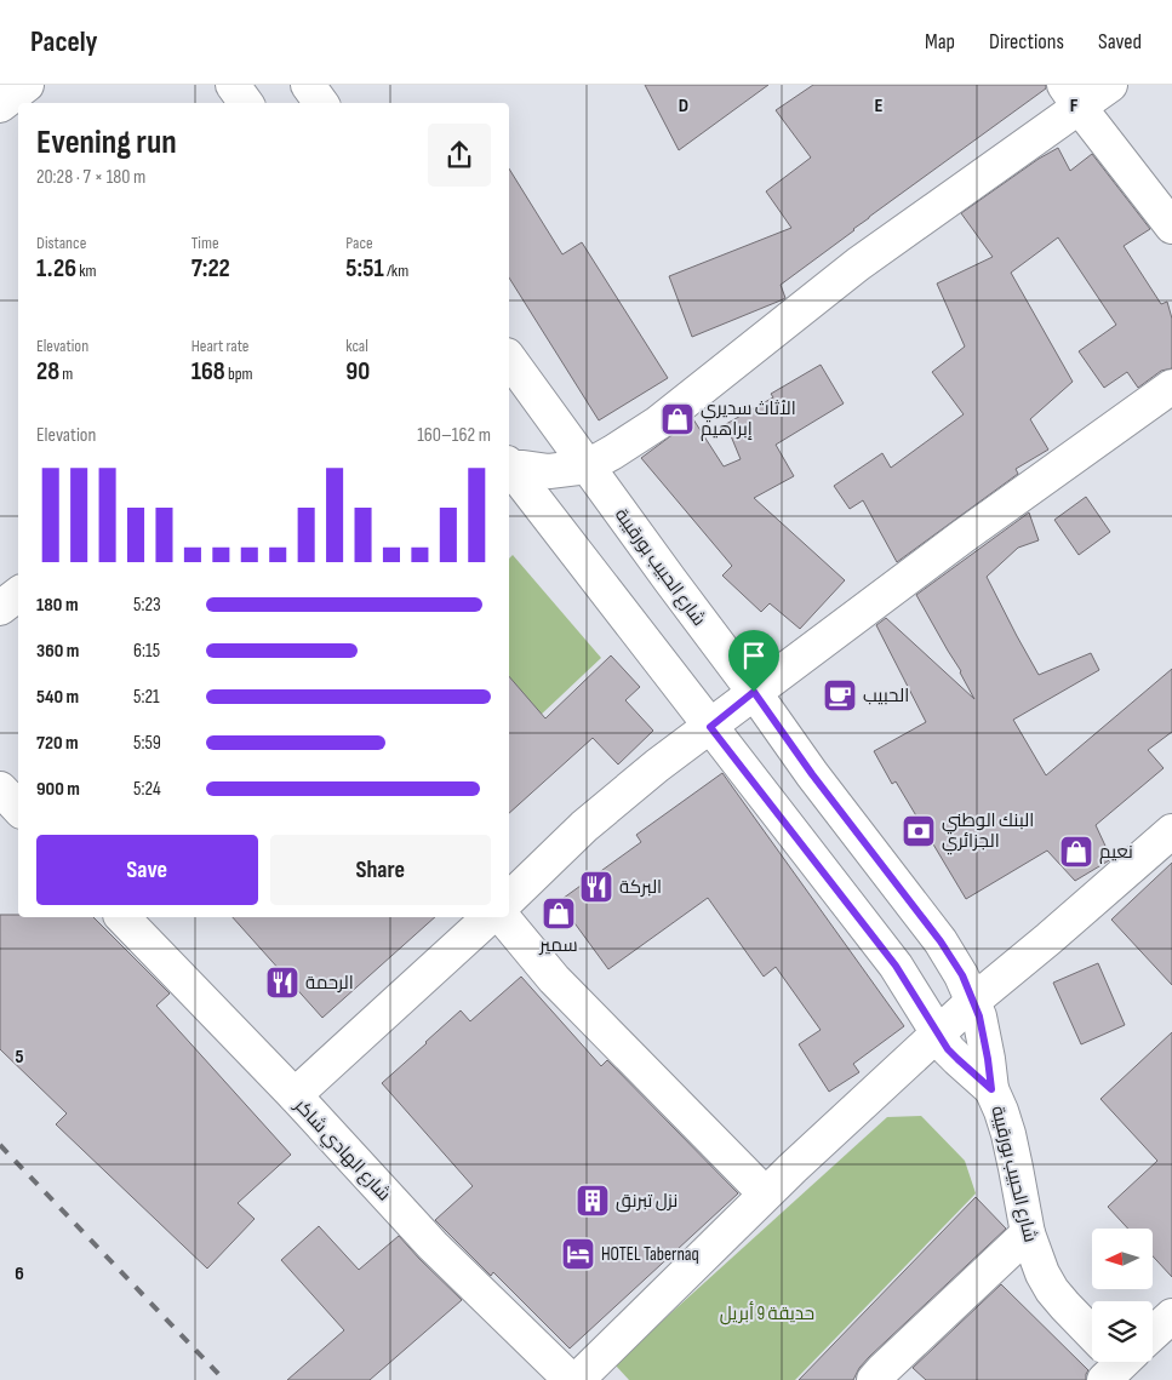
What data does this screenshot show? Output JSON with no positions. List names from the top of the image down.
{
  "streets": {
    "street": ["شارع الحبيب بورقيبة", "شارع الهادي شاكر"]
  },
  "parks": ["حديقة 9 أبريل"],
  "places": {
    "shop": ["الأثاث سديري إبراهيم", "نعيم", "سمير"],
    "cafe": ["الحبيب"],
    "bank": ["البنك الوطني الجزائري"],
    "restaurant": ["البركة", "الرحمة"],
    "building": ["نزل تبرنق"],
    "hotel": ["HOTEL Tabernaq"]
  },
  "north": "left",
  "page": {
    "header": "Pacely",
    "nav": ["Map", "Directions", "Saved"],
    "heading": ["Evening run", "20:28 · 7 × 180 m"],
    "stats": [
      ["Distance", "1.26 km"],
      ["Time", "7:22"],
      ["Pace", "5:51 /km"],
      ["Elevation", "28 m"],
      ["Heart rate", "168 bpm"],
      ["kcal", "90"]
    ],
    "chart": ["Elevation", "160–162 m"],
    "list": [
      {
        "name": "180 m",
        "note": "5:23"
      },
      {
        "name": "360 m",
        "note": "6:15"
      },
      {
        "name": "540 m",
        "note": "5:21"
      },
      {
        "name": "720 m",
        "note": "5:59"
      },
      {
        "name": "900 m",
        "note": "5:24"
      }
    ],
    "buttons": ["Save", "Share"]
  },
  "grid": {
    "columns": ["D", "E", "F"],
    "rows": ["5", "6"]
  }
}
